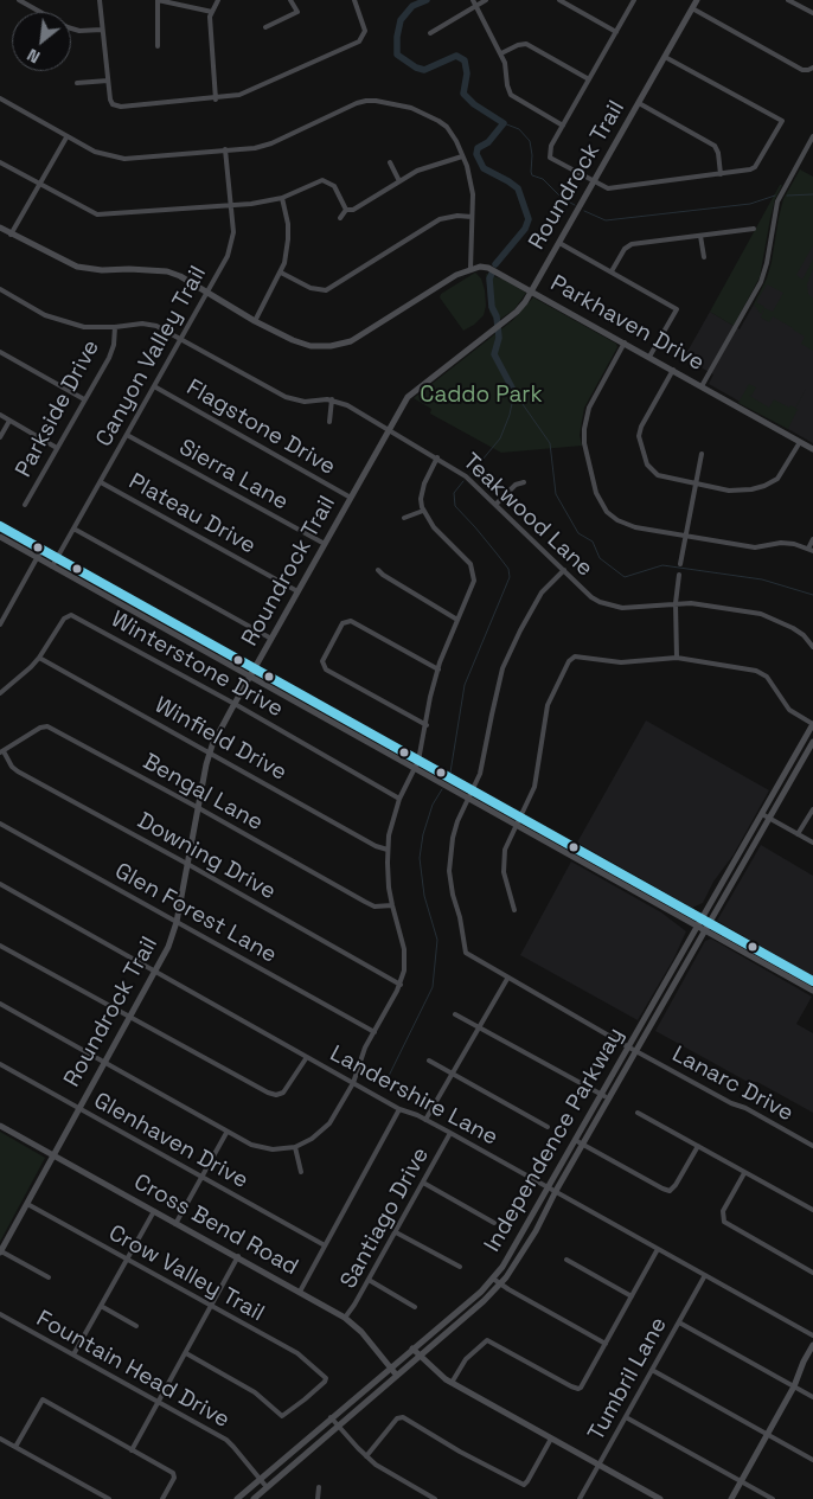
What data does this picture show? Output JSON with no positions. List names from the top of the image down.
{
  "streets": {
    "main road": [
      "Roundrock Trail",
      "Parkhaven Drive",
      "Independence Parkway",
      "Cross Bend Road"
    ],
    "street": [
      "Canyon Valley Trail",
      "Parkside Drive",
      "Flagstone Drive",
      "Sierra Lane",
      "Plateau Drive",
      "Teakwood Lane",
      "Winterstone Drive",
      "Winfield Drive",
      "Bengal Lane",
      "Downing Drive",
      "Glen Forest Lane",
      "Lanarc Drive",
      "Landershire Lane",
      "Glenhaven Drive",
      "Santiago Drive",
      "Crow Valley Trail",
      "Fountain Head Drive",
      "Tumbril Lane"
    ]
  },
  "crossings": [
    ["Roundrock Trail", "Parkhaven Drive"],
    ["Roundrock Trail", "Flagstone Drive"],
    ["Roundrock Trail", "Sierra Lane"],
    ["Roundrock Trail", "Plateau Drive"],
    ["Roundrock Trail", "Teakwood Lane"],
    ["Roundrock Trail", "Winterstone Drive"],
    ["Roundrock Trail", "Winfield Drive"],
    ["Roundrock Trail", "Bengal Lane"],
    ["Roundrock Trail", "Downing Drive"],
    ["Roundrock Trail", "Glen Forest Lane"],
    ["Roundrock Trail", "Landershire Lane"],
    ["Roundrock Trail", "Glenhaven Drive"],
    ["Roundrock Trail", "Cross Bend Road"],
    ["Roundrock Trail", "Crow Valley Trail"],
    ["Canyon Valley Trail", "Flagstone Drive"],
    ["Canyon Valley Trail", "Sierra Lane"],
    ["Canyon Valley Trail", "Plateau Drive"],
    ["Canyon Valley Trail", "Teakwood Lane"],
    ["Parkside Drive", "Teakwood Lane"],
    ["Teakwood Lane", "Lanarc Drive"],
    ["Winterstone Drive", "Winfield Drive"],
    ["Bengal Lane", "Downing Drive"],
    ["Lanarc Drive", "Independence Parkway"],
    ["Landershire Lane", "Independence Parkway"],
    ["Landershire Lane", "Santiago Drive"],
    ["Landershire Lane", "Tumbril Lane"],
    ["Independence Parkway", "Cross Bend Road"],
    ["Independence Parkway", "Fountain Head Drive"],
    ["Santiago Drive", "Cross Bend Road"]
  ],
  "parks": ["Caddo Park"],
  "north": "bottom left"
}
